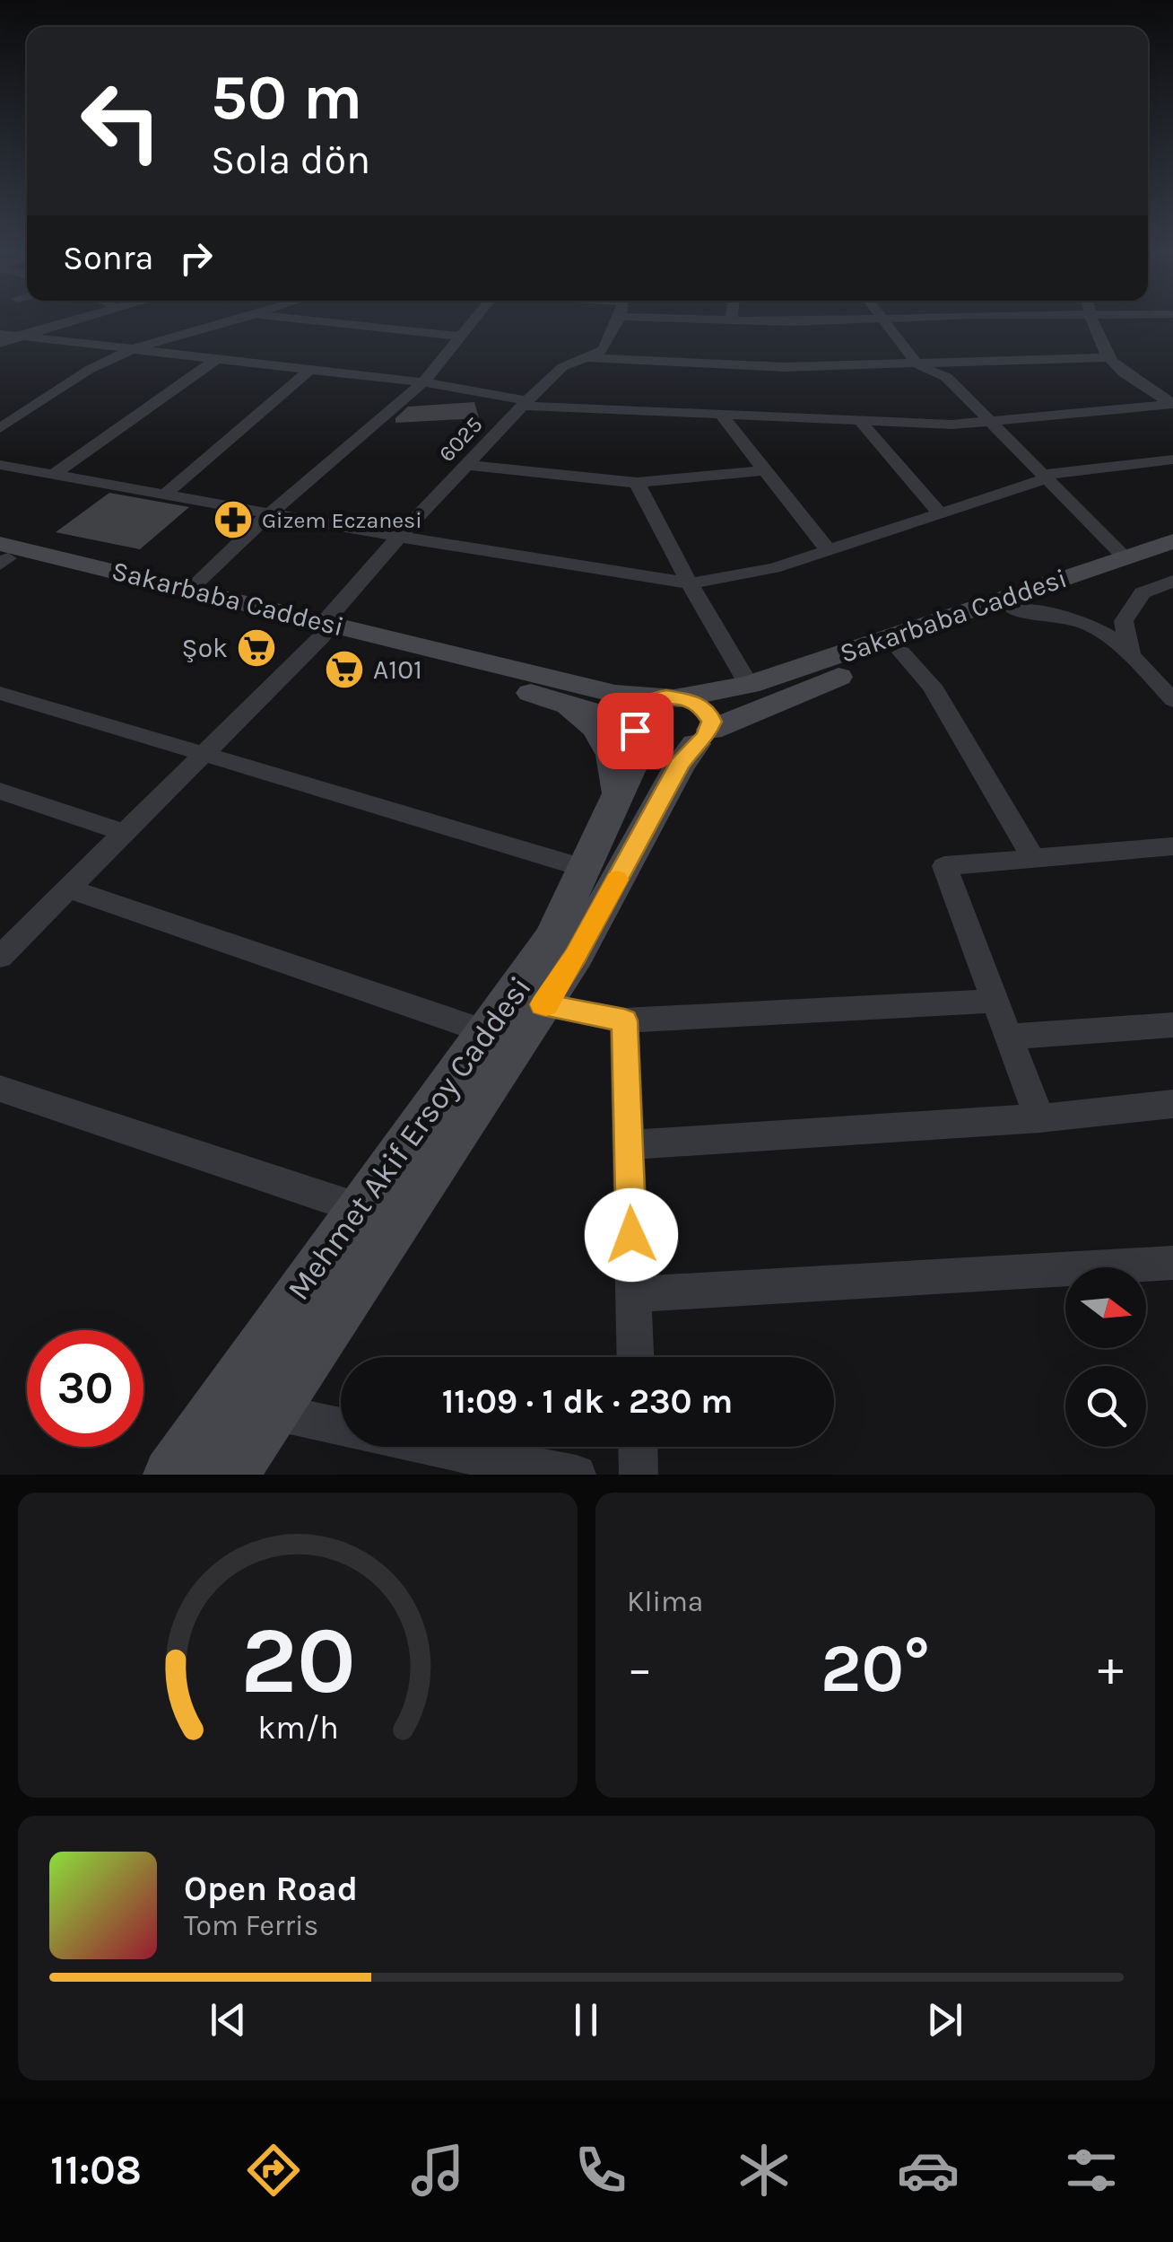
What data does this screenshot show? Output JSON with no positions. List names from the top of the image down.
{
  "streets": {
    "main road": ["Sakarbaba Caddesi", "Mehmet Akif Ersoy Caddesi"],
    "street": ["6025"]
  },
  "crossings": [
    ["6025", "Sakarbaba Caddesi"],
    ["Sakarbaba Caddesi", "Mehmet Akif Ersoy Caddesi"]
  ],
  "places": {
    "pharmacy": ["Gizem Eczanesi"],
    "supermarket": ["Şok", "A101"]
  },
  "north": "right",
  "page": {
    "turn": ["50 m", "Sola dön"],
    "then": "Sonra",
    "limit": "30",
    "trip": "11:09 · 1 dk · 230 m",
    "tile": "Klima",
    "heat": ["−", "20°", "+"],
    "song": ["Open Road", "Tom Ferris"],
    "tabs": "11:08",
    "gauge": ["20", "km/h"]
  }
}
